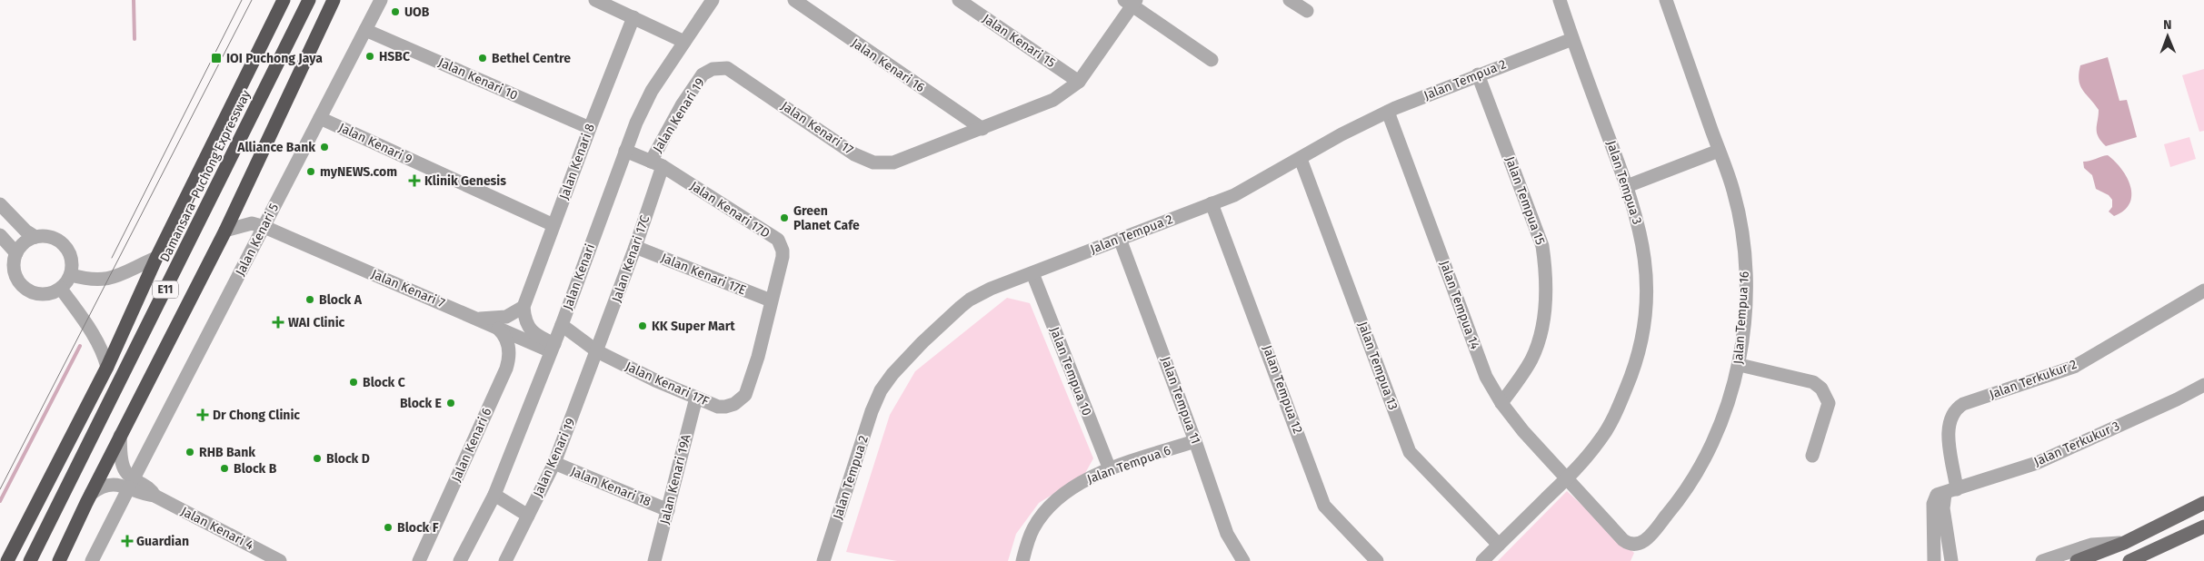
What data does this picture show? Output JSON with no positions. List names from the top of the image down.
{
  "streets": {
    "highway": ["Damansara–Puchong Expressway", "E11"],
    "street": [
      "Jalan Kenari 15",
      "Jalan Kenari 16",
      "Jalan Kenari 10",
      "Jalan Tempua 2",
      "Jalan Kenari 19",
      "Jalan Kenari 17",
      "Jalan Kenari 9",
      "Jalan Kenari 8",
      "Jalan Tempua 3",
      "Jalan Tempua 15",
      "Jalan Kenari 17D",
      "Jalan Kenari 5",
      "Jalan Kenari 17C",
      "Jalan Kenari 17E",
      "Jalan Kenari",
      "Jalan Kenari 7",
      "Jalan Tempua 14",
      "Jalan Tempua 16",
      "Jalan Tempua 13",
      "Jalan Tempua 10",
      "Jalan Terkukur 2",
      "Jalan Kenari 17F",
      "Jalan Tempua 12",
      "Jalan Tempua 11",
      "Jalan Terkukur 3",
      "Jalan Kenari 6",
      "Jalan Tempua 6",
      "Jalan Kenari 19A",
      "Jalan Kenari 18",
      "Jalan Kenari 4"
    ]
  },
  "crossings": [
    ["Jalan Kenari 15", "Jalan Kenari 17"],
    ["Jalan Kenari 16", "Jalan Kenari 17"],
    ["Jalan Kenari 10", "Jalan Kenari 8"],
    ["Jalan Kenari 10", "Jalan Kenari 5"],
    ["Jalan Tempua 2", "Jalan Tempua 3"],
    ["Jalan Tempua 2", "Jalan Tempua 15"],
    ["Jalan Tempua 2", "Jalan Tempua 14"],
    ["Jalan Tempua 2", "Jalan Tempua 13"],
    ["Jalan Tempua 2", "Jalan Tempua 10"],
    ["Jalan Tempua 2", "Jalan Tempua 12"],
    ["Jalan Tempua 2", "Jalan Tempua 11"],
    ["Jalan Kenari 19", "Jalan Kenari 17"],
    ["Jalan Kenari 19", "Jalan Kenari 17D"],
    ["Jalan Kenari 19", "Jalan Kenari 17C"],
    ["Jalan Kenari 19", "Jalan Kenari 17F"],
    ["Jalan Kenari 19", "Jalan Kenari 18"],
    ["Jalan Kenari 9", "Jalan Kenari 8"],
    ["Jalan Kenari 9", "Jalan Kenari 5"],
    ["Jalan Tempua 3", "Jalan Tempua 14"],
    ["Jalan Tempua 3", "Jalan Tempua 16"],
    ["Jalan Tempua 3", "Jalan Tempua 13"],
    ["Jalan Tempua 15", "Jalan Tempua 14"],
    ["Jalan Kenari 17D", "Jalan Kenari 17C"],
    ["Jalan Kenari 17D", "Jalan Kenari 17E"],
    ["Jalan Kenari 17D", "Jalan Kenari"],
    ["Jalan Kenari 17D", "Jalan Kenari 17F"],
    ["Jalan Kenari 5", "Jalan Kenari 7"],
    ["Jalan Kenari 5", "Jalan Kenari 4"],
    ["Jalan Kenari 17C", "Jalan Kenari 17E"],
    ["Jalan Kenari 17C", "Jalan Kenari 17F"],
    ["Jalan Kenari 17E", "Jalan Kenari 17F"],
    ["Jalan Kenari", "Jalan Kenari 7"],
    ["Jalan Kenari", "Jalan Kenari 17F"],
    ["Jalan Kenari 7", "Jalan Kenari 6"],
    ["Jalan Tempua 14", "Jalan Tempua 16"],
    ["Jalan Tempua 10", "Jalan Tempua 6"],
    ["Jalan Terkukur 2", "Jalan Terkukur 3"],
    ["Jalan Kenari 17F", "Jalan Kenari 19A"],
    ["Jalan Tempua 11", "Jalan Tempua 6"],
    ["Jalan Kenari 19A", "Jalan Kenari 18"]
  ],
  "places": {
    "other": [
      "UOB",
      "HSBC",
      "Bethel Centre",
      "Alliance Bank",
      "myNEWS.com",
      "Green Planet Cafe",
      "Block A",
      "KK Super Mart",
      "Block C",
      "Block E",
      "RHB Bank",
      "Block D",
      "Block B",
      "Block F"
    ],
    "transit": ["IOI Puchong Jaya"],
    "health": [
      "Klinik Genesis",
      "WAI Clinic",
      "Dr Chong Clinic",
      "Guardian"
    ]
  },
  "north": "top"
}
